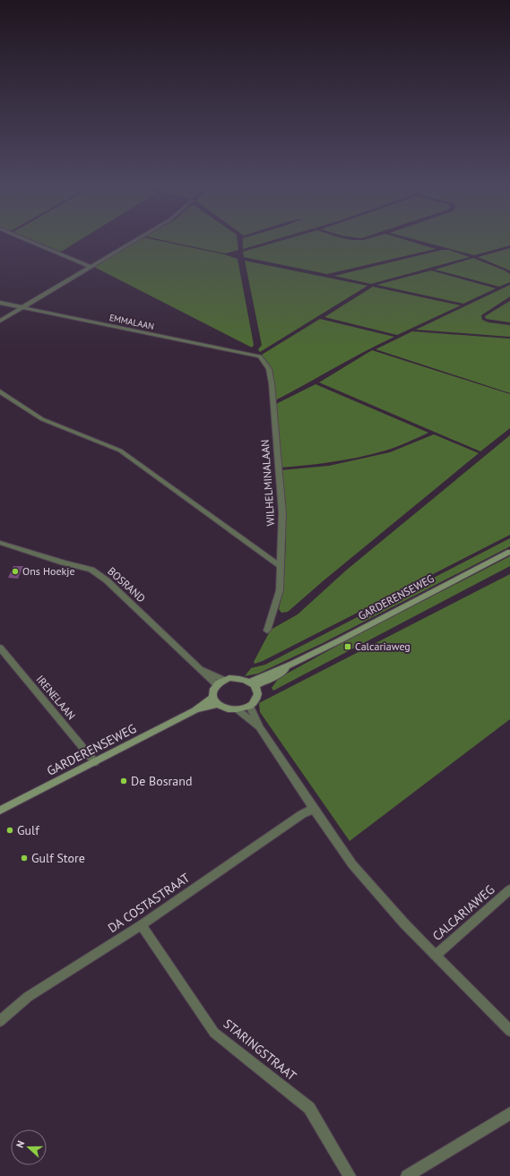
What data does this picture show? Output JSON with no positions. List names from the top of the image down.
{
  "streets": {
    "main road": ["GARDERENSEWEG"],
    "street": [
      "EMMALAAN",
      "WILHELMINALAAN",
      "BOSRAND",
      "IRENELAAN",
      "DA COSTASTRAAT",
      "CALCARIAWEG",
      "STARINGSTRAAT"
    ]
  },
  "crossings": [
    ["EMMALAAN", "WILHELMINALAAN"],
    ["BOSRAND", "GARDERENSEWEG"],
    ["BOSRAND", "CALCARIAWEG"],
    ["GARDERENSEWEG", "IRENELAAN"],
    ["GARDERENSEWEG", "CALCARIAWEG"],
    ["DA COSTASTRAAT", "CALCARIAWEG"],
    ["DA COSTASTRAAT", "STARINGSTRAAT"]
  ],
  "places": {
    "other": [
      "Ons Hoekje",
      "De Bosrand",
      "Gulf",
      "Gulf Store"
    ],
    "transit": ["Calcariaweg"]
  },
  "north": "left"
}
